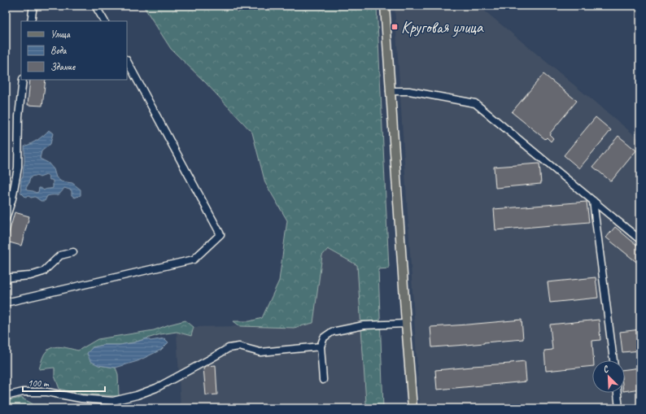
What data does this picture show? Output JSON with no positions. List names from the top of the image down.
{
  "places": {
    "transit": ["Круговая улица"]
  },
  "legend": ["Улица", "Вода", "Здание"],
  "scale_bar": "100 m",
  "north": "top left"
}
